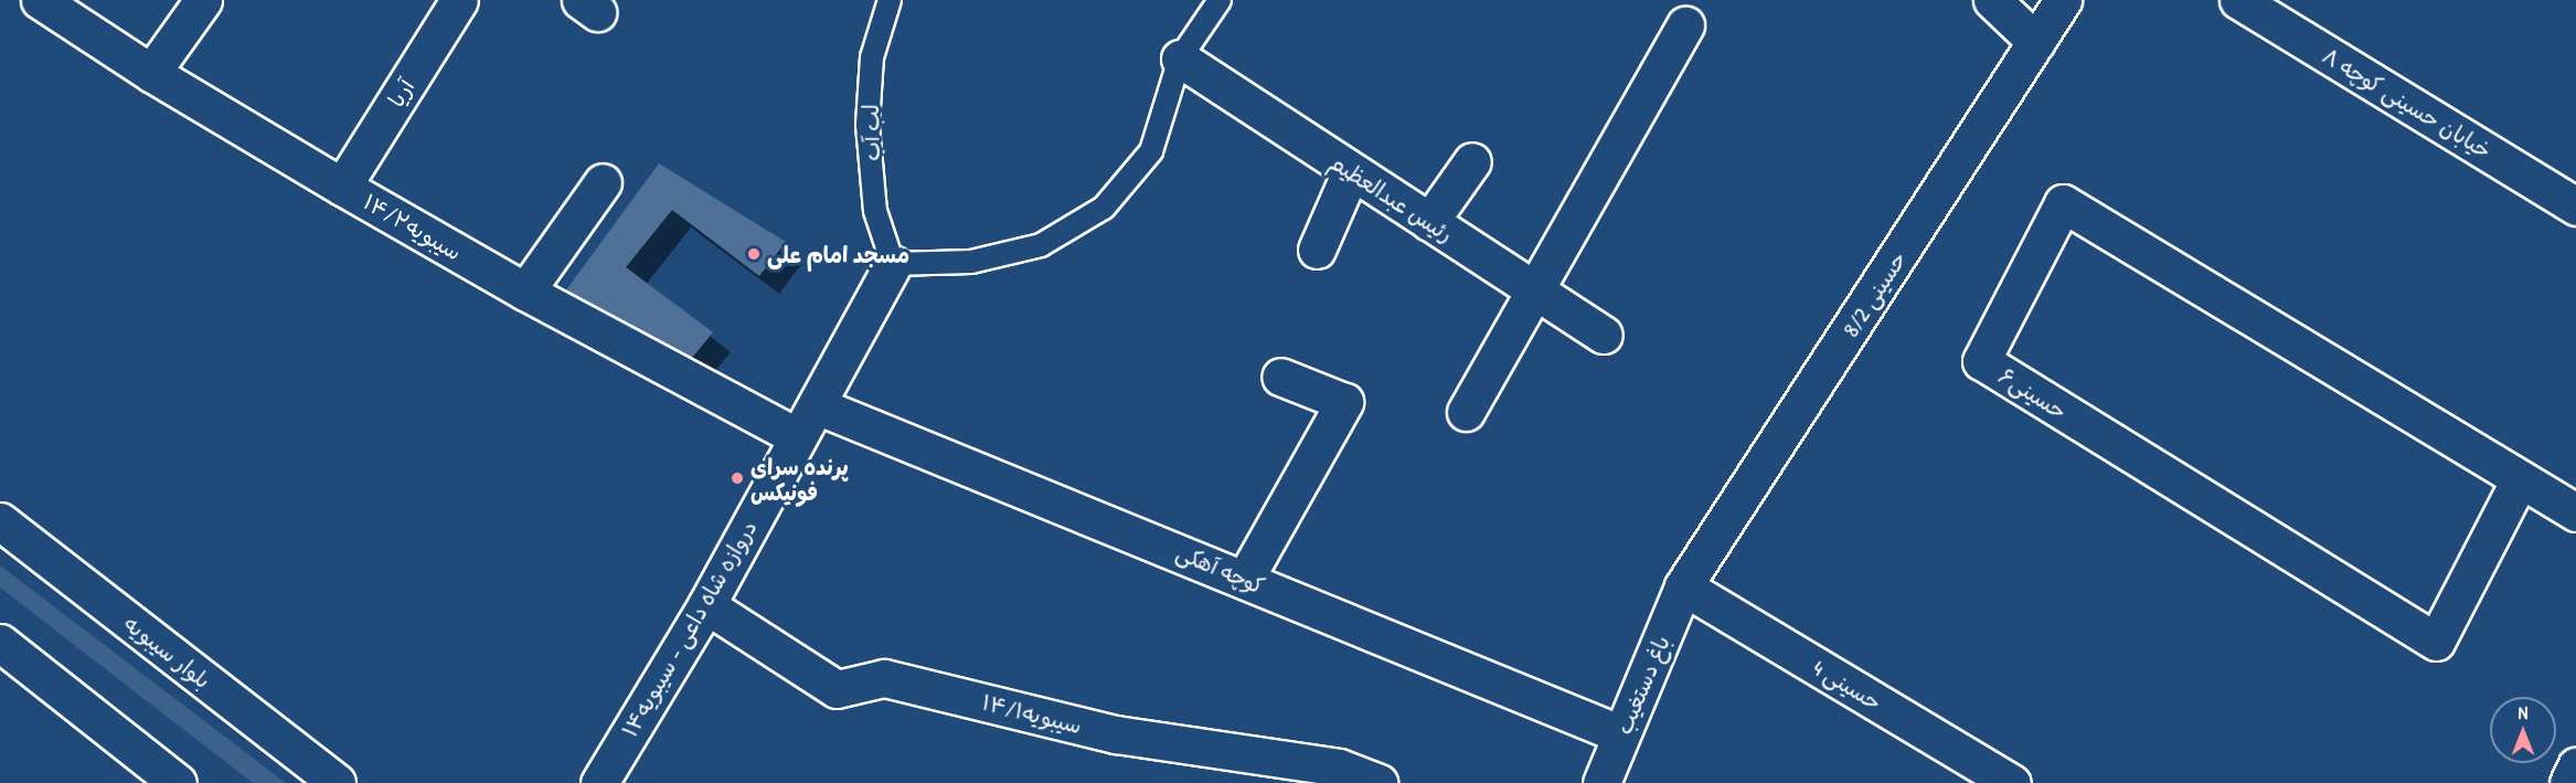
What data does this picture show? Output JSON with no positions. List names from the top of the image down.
{
  "streets": {
    "street": [
      "آریا",
      "خیابان حسینی کوچه ۸",
      "رئیس عبدالعظیم",
      "سیبویه۱۴/۲",
      "8/2 حسینی",
      "حسینی۶",
      "کوچه آهکی",
      "دروازه شاه داعی - سیبویه۱۴",
      "بلوار سیبویه",
      "باغ دستغیب",
      "حسینی 4",
      "سیبویه۱۴/۱"
    ],
    "lane": ["لب آب"]
  },
  "crossings": [
    ["آریا", "سیبویه۱۴/۲"],
    ["لب آب", "دروازه شاه داعی - سیبویه۱۴"],
    ["سیبویه۱۴/۲", "دروازه شاه داعی - سیبویه۱۴"],
    ["8/2 حسینی", "باغ دستغیب"],
    ["8/2 حسینی", "حسینی 4"],
    ["کوچه آهکی", "دروازه شاه داعی - سیبویه۱۴"],
    ["کوچه آهکی", "باغ دستغیب"],
    ["دروازه شاه داعی - سیبویه۱۴", "سیبویه۱۴/۱"],
    ["باغ دستغیب", "حسینی 4"]
  ],
  "places": ["مسجد امام علی", "پرنده سرای فونیکس"],
  "north": "top"
}
